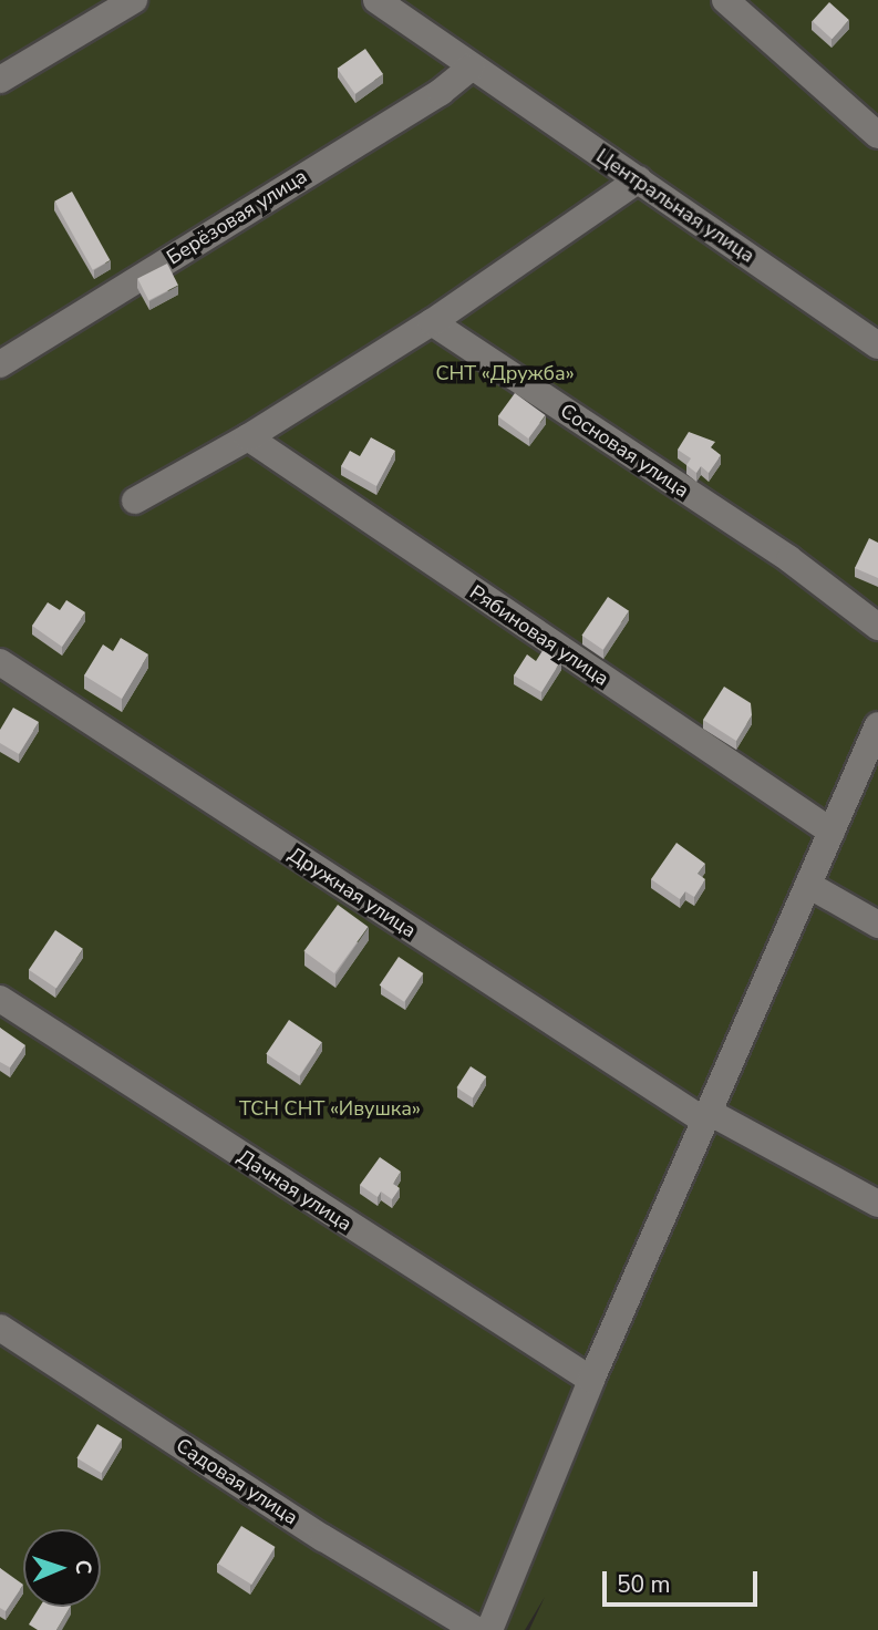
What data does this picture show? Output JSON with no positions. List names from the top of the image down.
{
  "streets": {
    "street": [
      "Центральная улица",
      "Берёзовая улица",
      "Сосновая улица",
      "Рябиновая улица",
      "Дружная улица",
      "Дачная улица",
      "Садовая улица"
    ]
  },
  "crossings": [
    ["Центральная улица", "Берёзовая улица"]
  ],
  "parks": ["СНТ «Дружба»", "ТСН СНТ «Ивушка»"],
  "scale_bar": "50 m",
  "north": "right"
}
